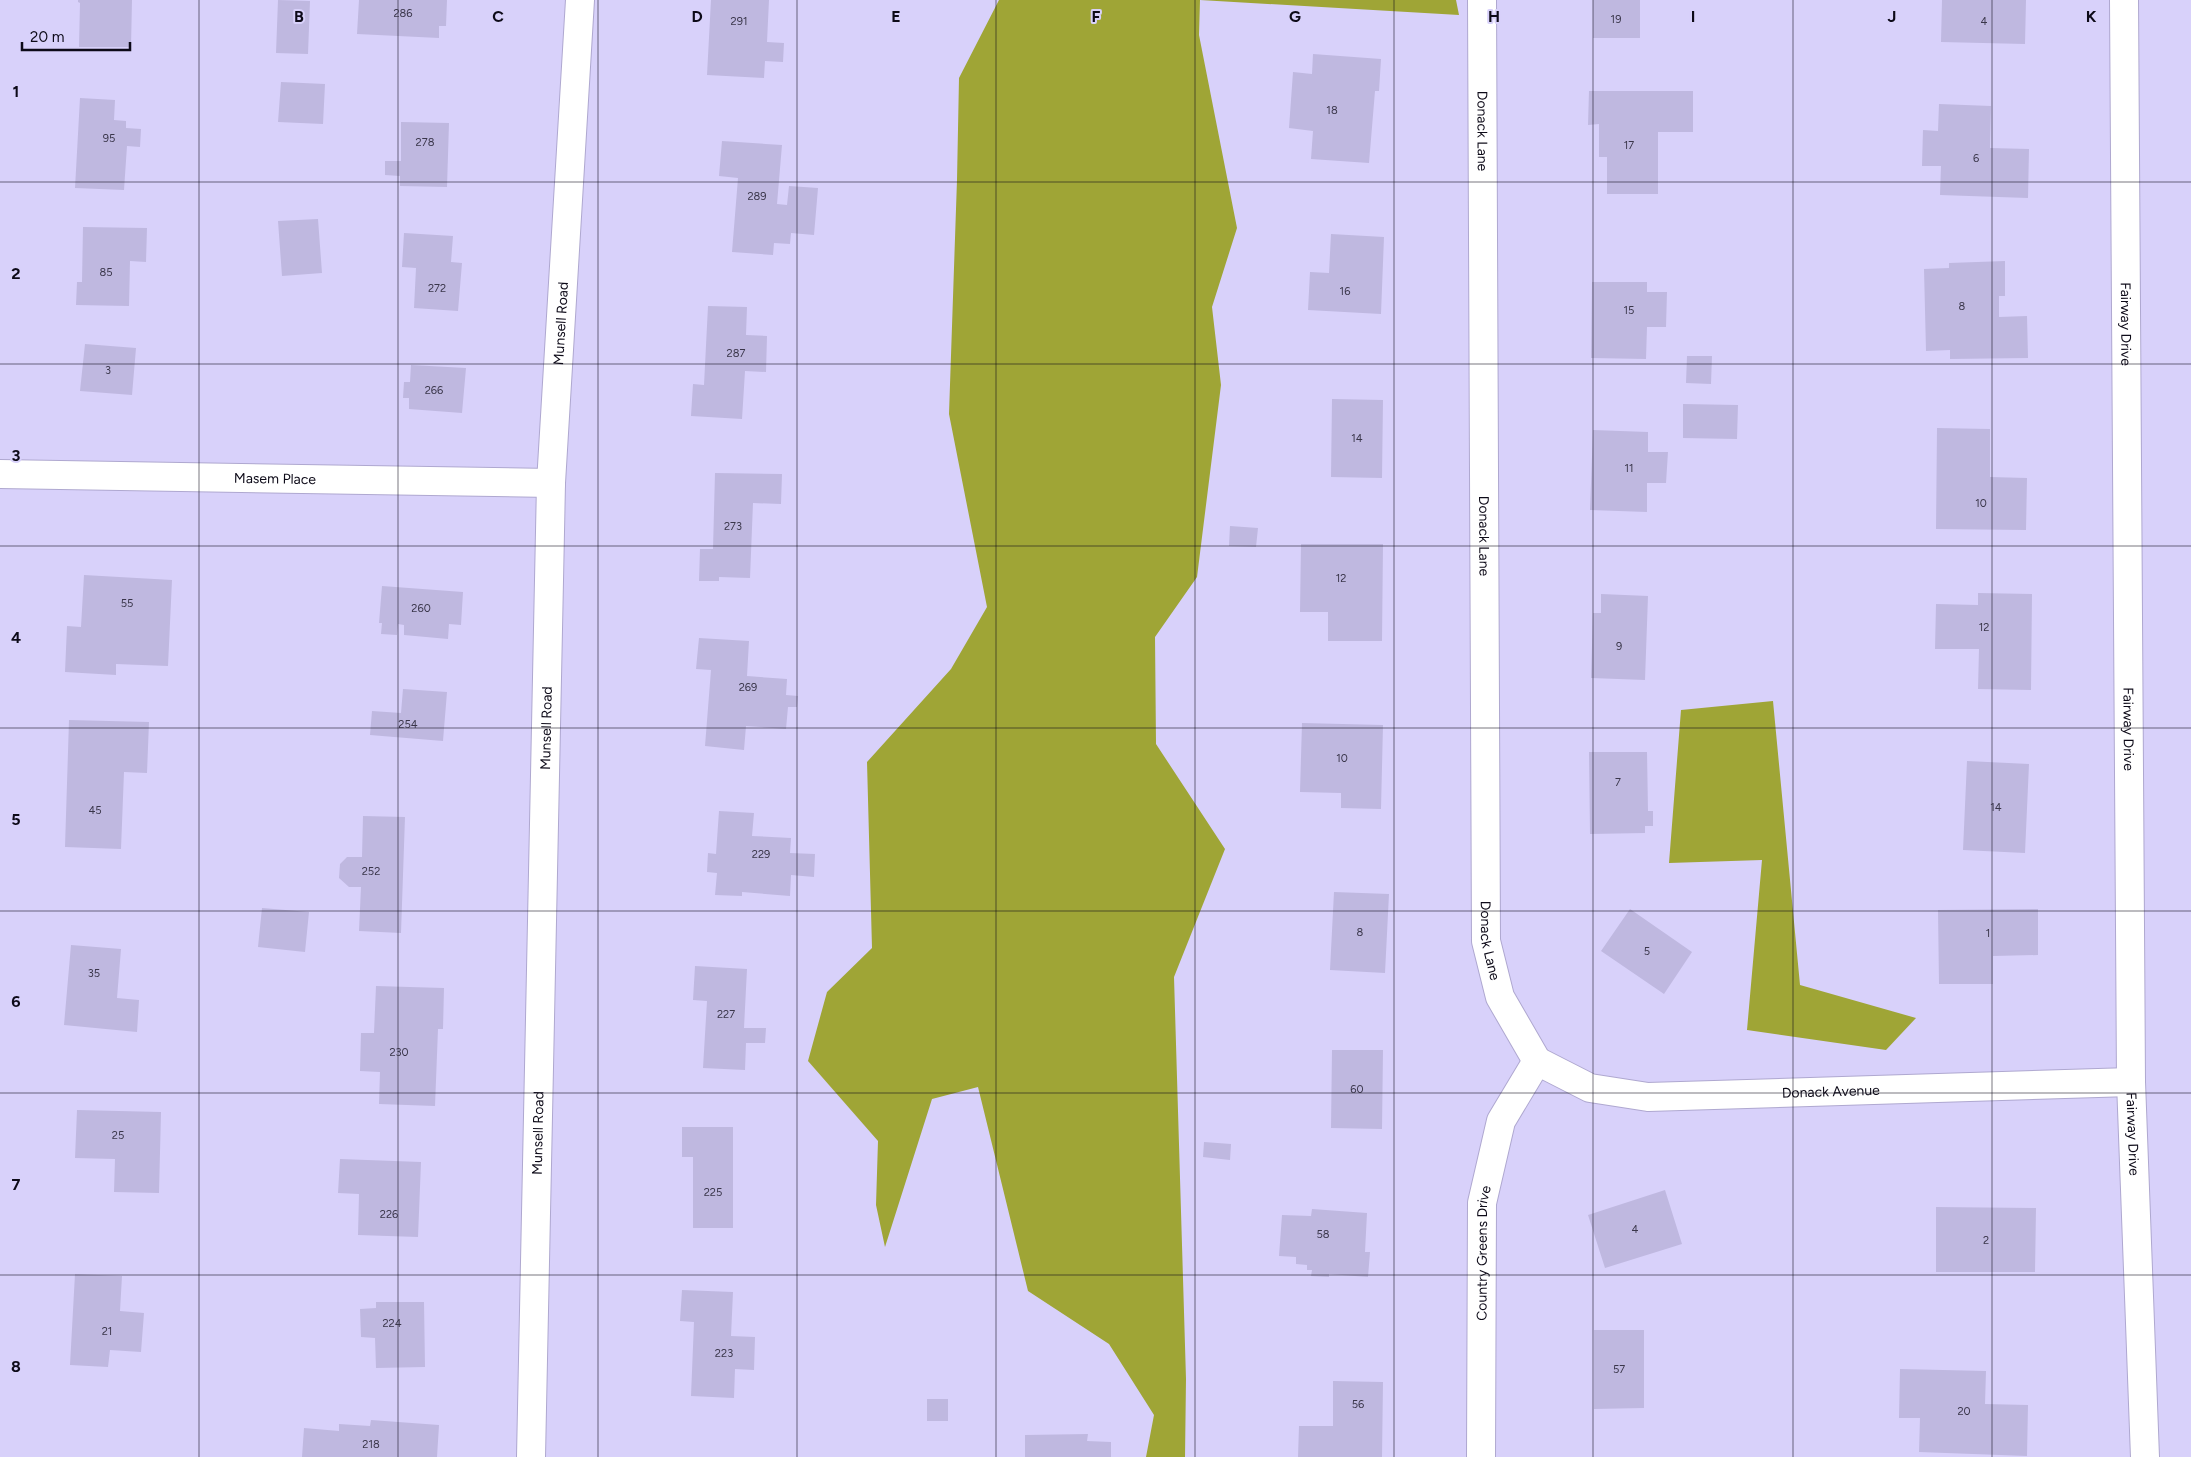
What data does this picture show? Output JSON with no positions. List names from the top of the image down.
{
  "streets": {
    "street": [
      "Donack Lane",
      "Munsell Road",
      "Fairway Drive",
      "Masem Place",
      "Donack Avenue",
      "Country Greens Drive"
    ]
  },
  "crossings": [
    ["Donack Lane", "Donack Avenue"],
    ["Donack Lane", "Country Greens Drive"],
    ["Munsell Road", "Masem Place"],
    ["Fairway Drive", "Donack Avenue"],
    ["Donack Avenue", "Country Greens Drive"]
  ],
  "house_numbers": [
    "286",
    "19",
    "291",
    "4",
    "18",
    "95",
    "278",
    "17",
    "6",
    "289",
    "85",
    "272",
    "16",
    "8",
    "15",
    "287",
    "3",
    "266",
    "14",
    "11",
    "10",
    "273",
    "12",
    "55",
    "260",
    "12",
    "9",
    "269",
    "254",
    "10",
    "7",
    "14",
    "45",
    "229",
    "252",
    "8",
    "1",
    "5",
    "35",
    "227",
    "230",
    "60",
    "25",
    "225",
    "226",
    "4",
    "58",
    "2",
    "224",
    "21",
    "223",
    "57",
    "56",
    "20",
    "218"
  ],
  "scale_bar": "20 m",
  "grid": {
    "columns": [
      "B",
      "C",
      "D",
      "E",
      "F",
      "G",
      "H",
      "I",
      "J",
      "K"
    ],
    "rows": [
      "1",
      "2",
      "3",
      "4",
      "5",
      "6",
      "7",
      "8"
    ]
  }
}
